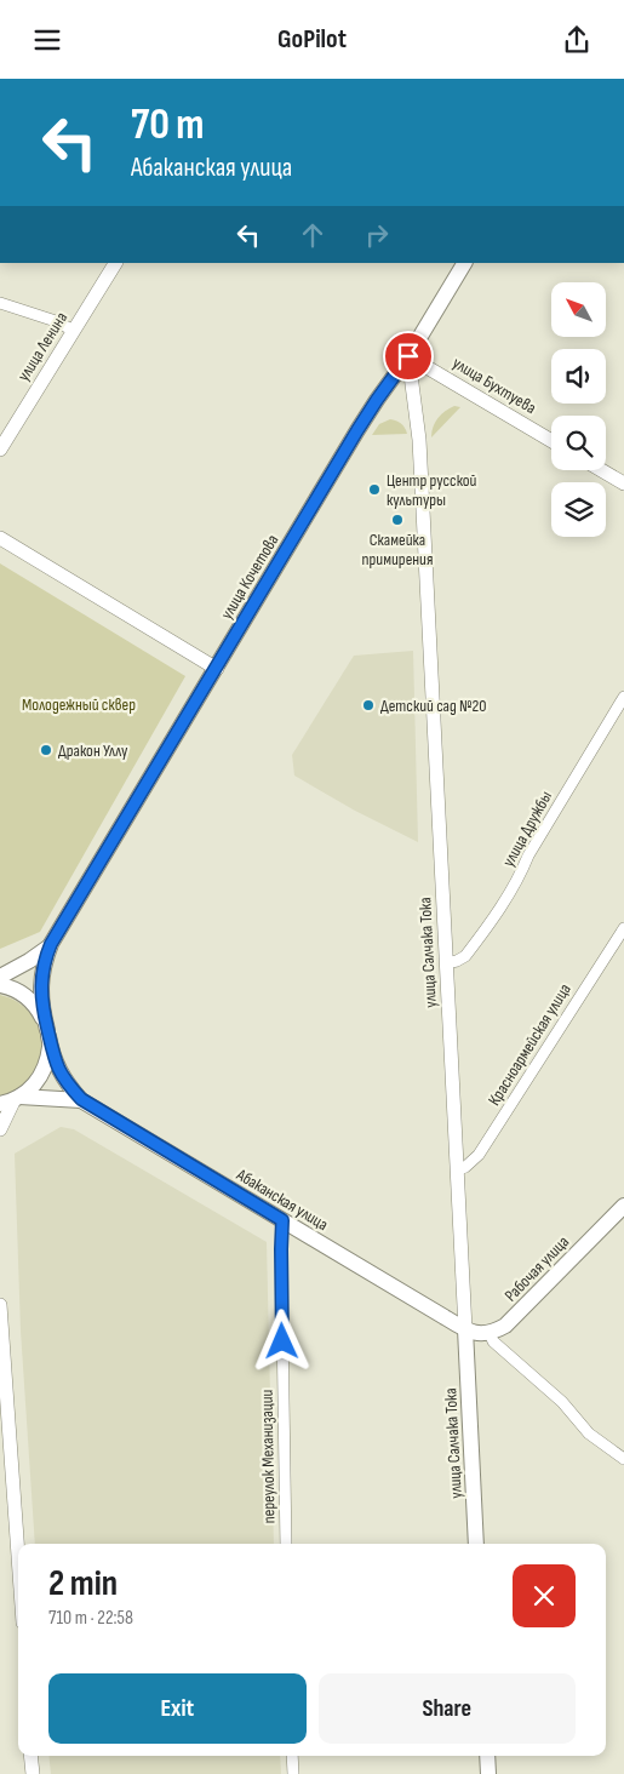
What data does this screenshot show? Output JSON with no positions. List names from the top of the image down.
{
  "streets": {
    "main road": [
      "улица Кочетова",
      "улица Салчака Тока",
      "Абаканская улица",
      "Рабочая улица"
    ],
    "street": [
      "улица Ленина",
      "улица Бухтуева",
      "улица Дружбы",
      "Красноармейская улица",
      "переулок Механизации"
    ]
  },
  "crossings": [
    ["улица Бухтуева", "улица Кочетова"],
    ["улица Бухтуева", "улица Салчака Тока"],
    ["улица Кочетова", "улица Салчака Тока"],
    ["улица Кочетова", "Абаканская улица"],
    ["улица Дружбы", "улица Салчака Тока"],
    ["улица Салчака Тока", "Красноармейская улица"],
    ["улица Салчака Тока", "Абаканская улица"],
    ["Абаканская улица", "переулок Механизации"]
  ],
  "parks": ["Молодежный сквер"],
  "places": [
    "Центр русской культуры",
    "Скамейка примирения",
    "Детский сад №20",
    "Дракон Уллу"
  ],
  "north": "top left",
  "page": {
    "header": "GoPilot",
    "turn": ["70 m", "Абаканская улица"],
    "heading": ["2 min", "710 m · 22:58"],
    "buttons": ["Exit", "Share"]
  }
}
